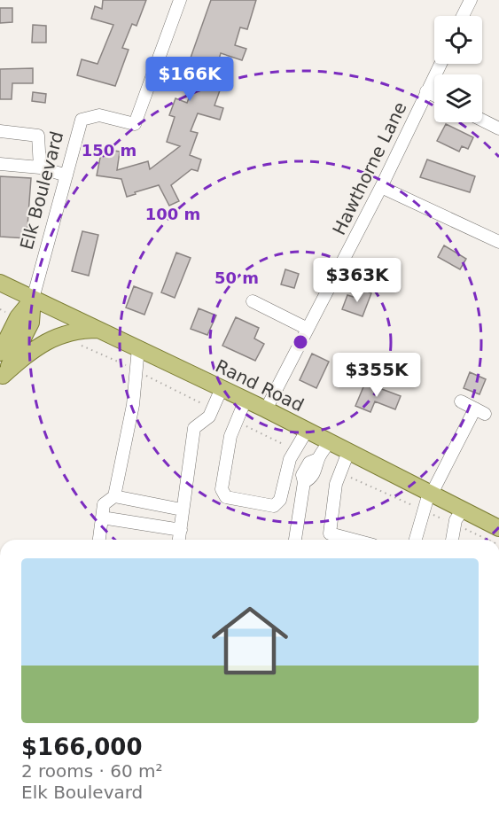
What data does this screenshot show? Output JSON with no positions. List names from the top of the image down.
{
  "streets": {
    "main road": ["Elk Boulevard", "Rand Road"],
    "street": ["Hawthorne Lane"]
  },
  "crossings": [
    ["Hawthorne Lane", "Rand Road"],
    ["Elk Boulevard", "Rand Road"]
  ],
  "page": {
    "price": ["$166K", "$363K", "$355K"],
    "list": [
      {
        "name": "$166,000",
        "note": "2 rooms · 60 m² · Elk Boulevard"
      }
    ]
  },
  "rings": ["150 m", "100 m", "50 m"]
}
